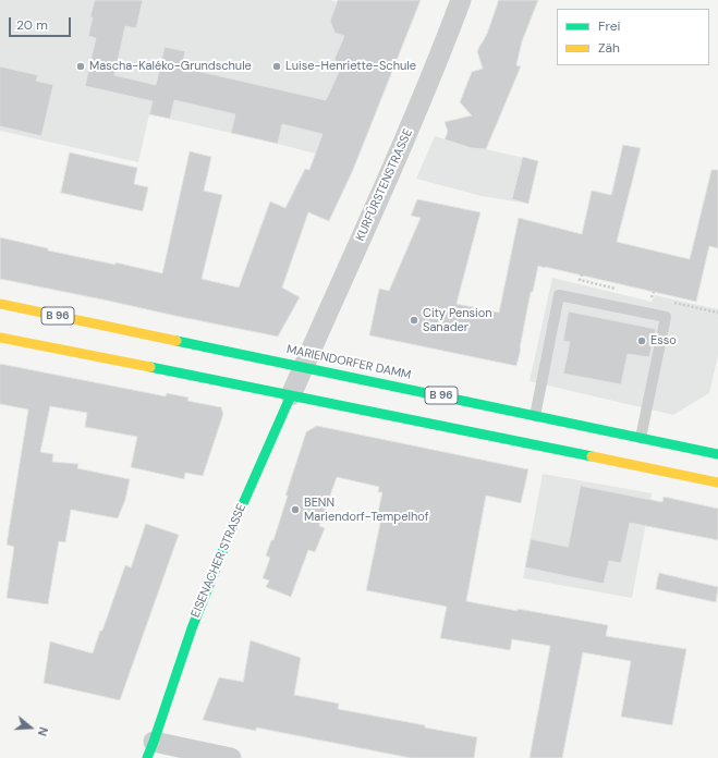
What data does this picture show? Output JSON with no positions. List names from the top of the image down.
{
  "streets": {
    "main road": ["B 96", "MARIENDORFER DAMM", "EISENACHER STRASSE"],
    "street": ["KURFÜRSTENSTRASSE"]
  },
  "crossings": [
    ["KURFÜRSTENSTRASSE", "MARIENDORFER DAMM"],
    ["KURFÜRSTENSTRASSE", "EISENACHER STRASSE"],
    ["MARIENDORFER DAMM", "EISENACHER STRASSE"]
  ],
  "places": [
    "Mascha-Kaléko-Grundschule",
    "Luise-Henriette-Schule",
    "City Pension Sanader",
    "Esso",
    "BENN Mariendorf-Tempelhof"
  ],
  "legend": ["Frei", "Zäh"],
  "scale_bar": "20 m",
  "north": "right"
}
